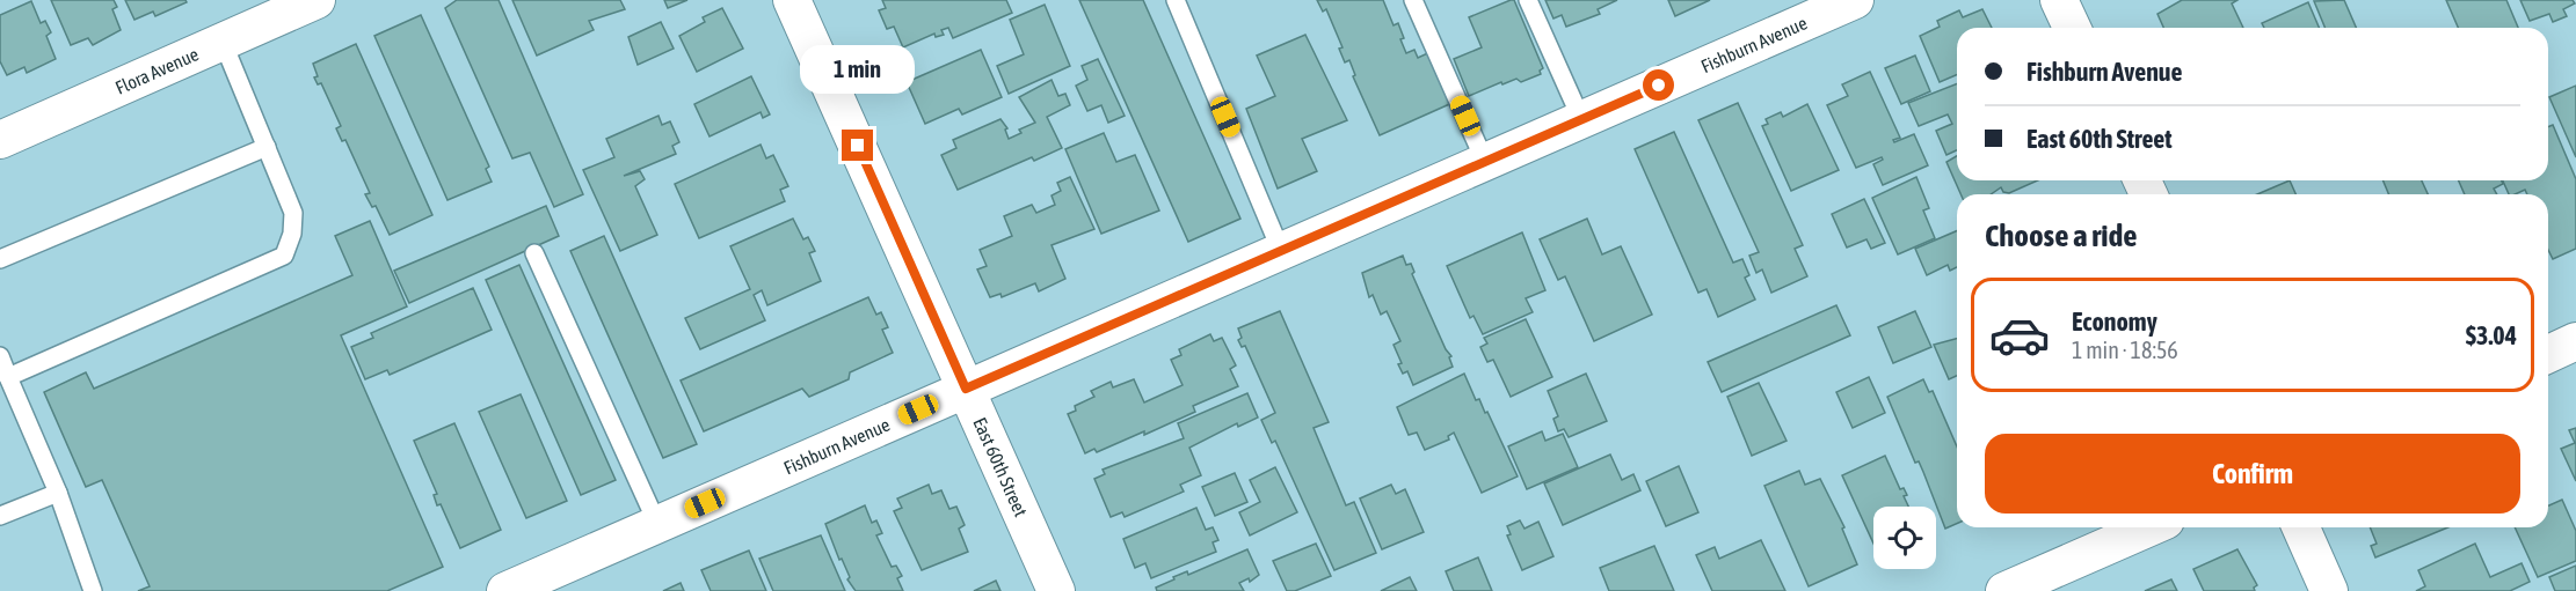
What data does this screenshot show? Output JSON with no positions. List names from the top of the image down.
{
  "streets": {
    "street": ["Fishburn Avenue", "Flora Avenue", "East 60th Street"]
  },
  "crossings": [
    ["Fishburn Avenue", "East 60th Street"]
  ],
  "page": {
    "banner": ["Fishburn Avenue", "East 60th Street"],
    "bubble": "1 min",
    "heading": "Choose a ride",
    "list": [
      {
        "name": "Economy",
        "note": "1 min · 18:56",
        "value": "$3.04"
      }
    ],
    "buttons": "Confirm"
  }
}
